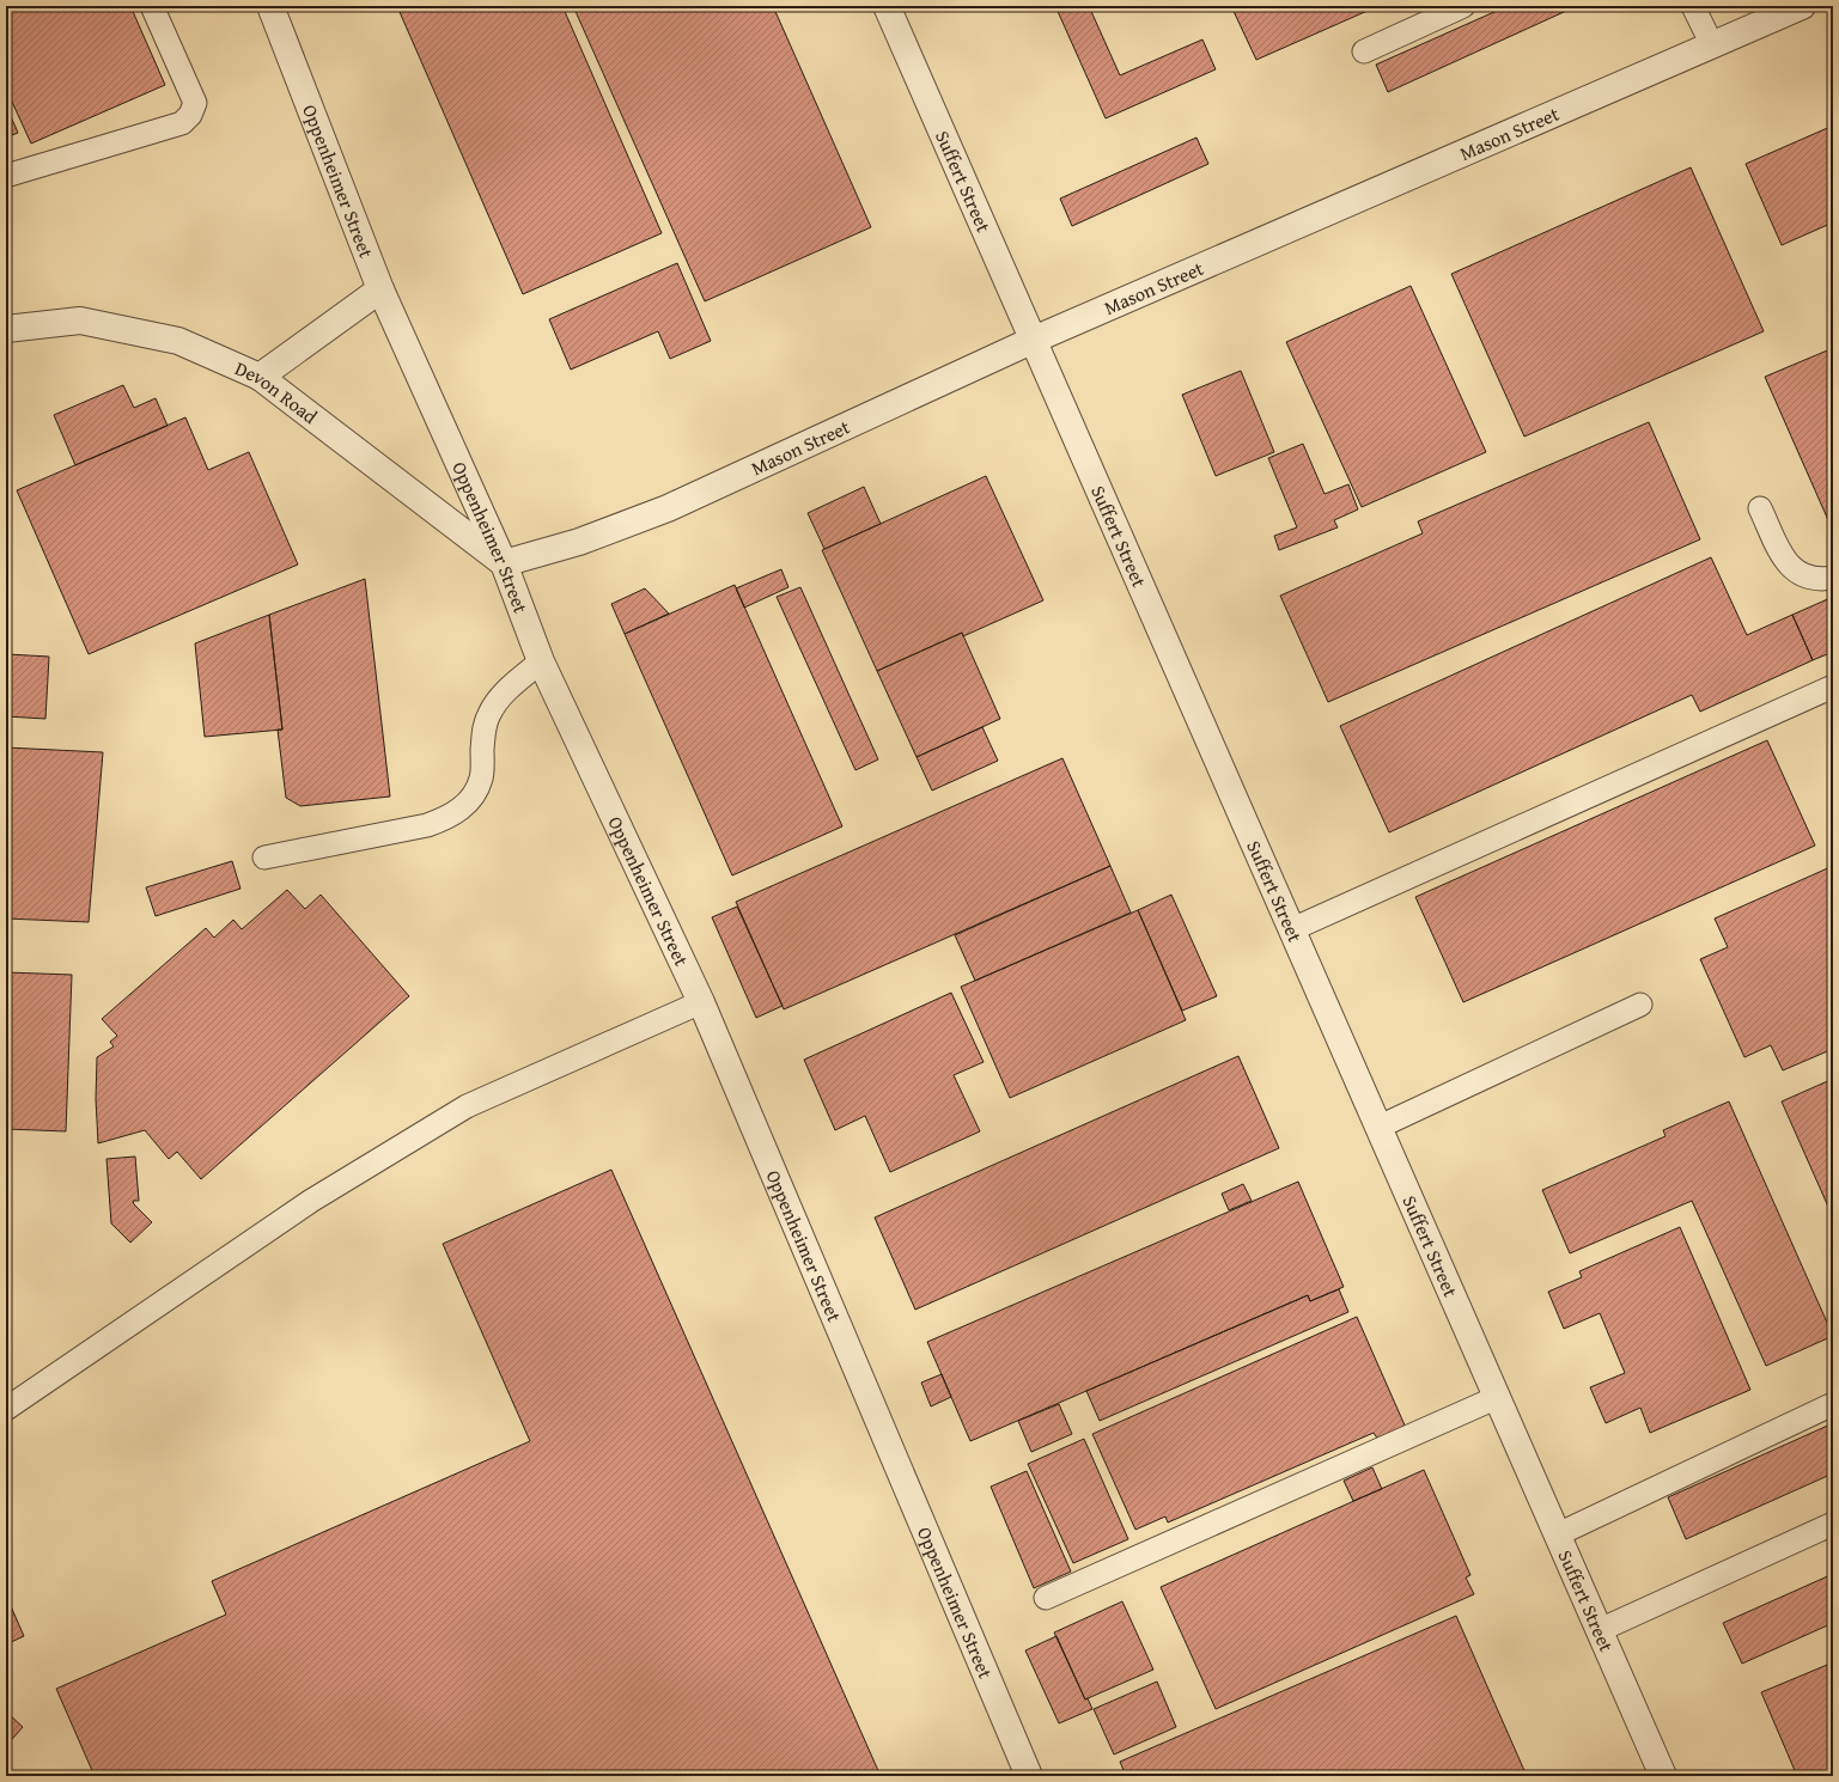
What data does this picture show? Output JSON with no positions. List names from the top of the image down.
{
  "streets": {
    "street": [
      "Mason Street",
      "Oppenheimer Street",
      "Suffert Street",
      "Devon Road"
    ]
  },
  "crossings": [
    ["Mason Street", "Oppenheimer Street"],
    ["Mason Street", "Suffert Street"],
    ["Mason Street", "Devon Road"],
    ["Oppenheimer Street", "Devon Road"]
  ]
}
